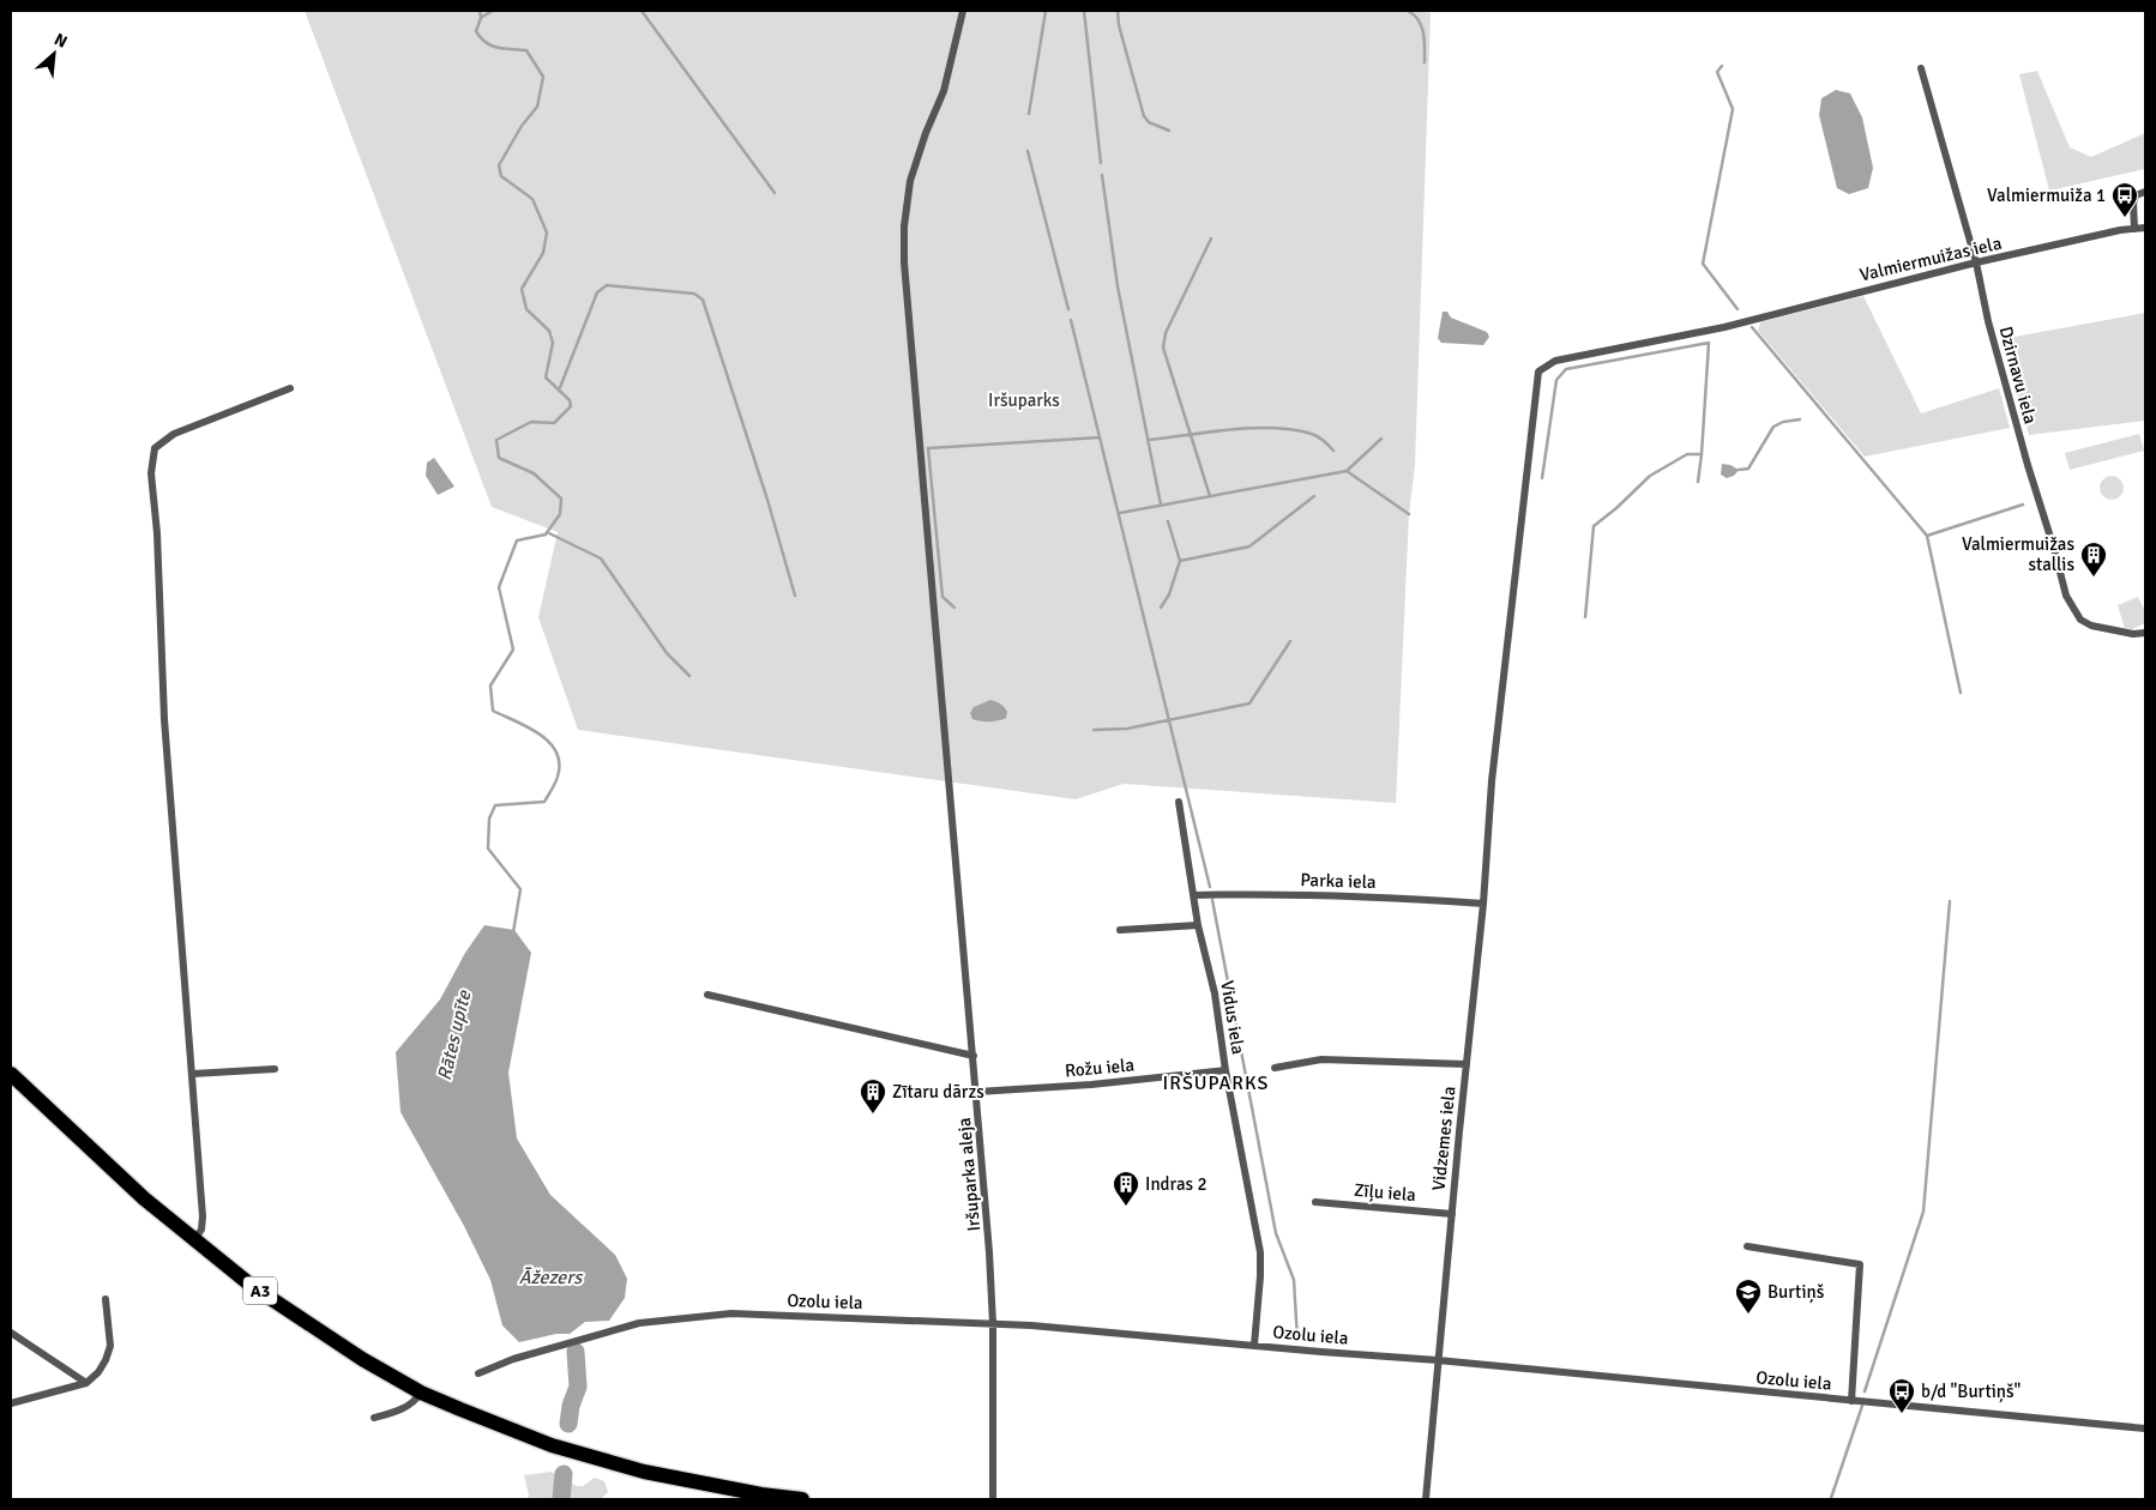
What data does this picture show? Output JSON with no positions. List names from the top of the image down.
{
  "streets": {
    "highway": ["A3"],
    "street": [
      "Valmiermuižas iela",
      "Dzirnavu iela",
      "Parka iela",
      "Vidus iela",
      "Rožu iela",
      "Vidzemes iela",
      "Iršuparka aleja",
      "Zīļu iela",
      "Ozolu iela"
    ]
  },
  "crossings": [
    ["Valmiermuižas iela", "Dzirnavu iela"],
    ["Valmiermuižas iela", "Vidzemes iela"],
    ["Parka iela", "Vidus iela"],
    ["Parka iela", "Vidzemes iela"],
    ["Vidus iela", "Rožu iela"],
    ["Vidus iela", "Ozolu iela"],
    ["Rožu iela", "Iršuparka aleja"],
    ["Vidzemes iela", "Zīļu iela"],
    ["Vidzemes iela", "Ozolu iela"],
    ["Iršuparka aleja", "Ozolu iela"]
  ],
  "districts": ["IRŠUPARKS"],
  "water": ["Rātes upīte", "Āžezers"],
  "parks": ["Iršuparks"],
  "places": {
    "bus stop": ["Valmiermuiža 1", "b/d \"Burtiņš\""],
    "building": ["Valmiermuižas stallis", "Zītaru dārzs", "Indras 2"],
    "school or university": ["Burtiņš"]
  },
  "north": "top right"
}
